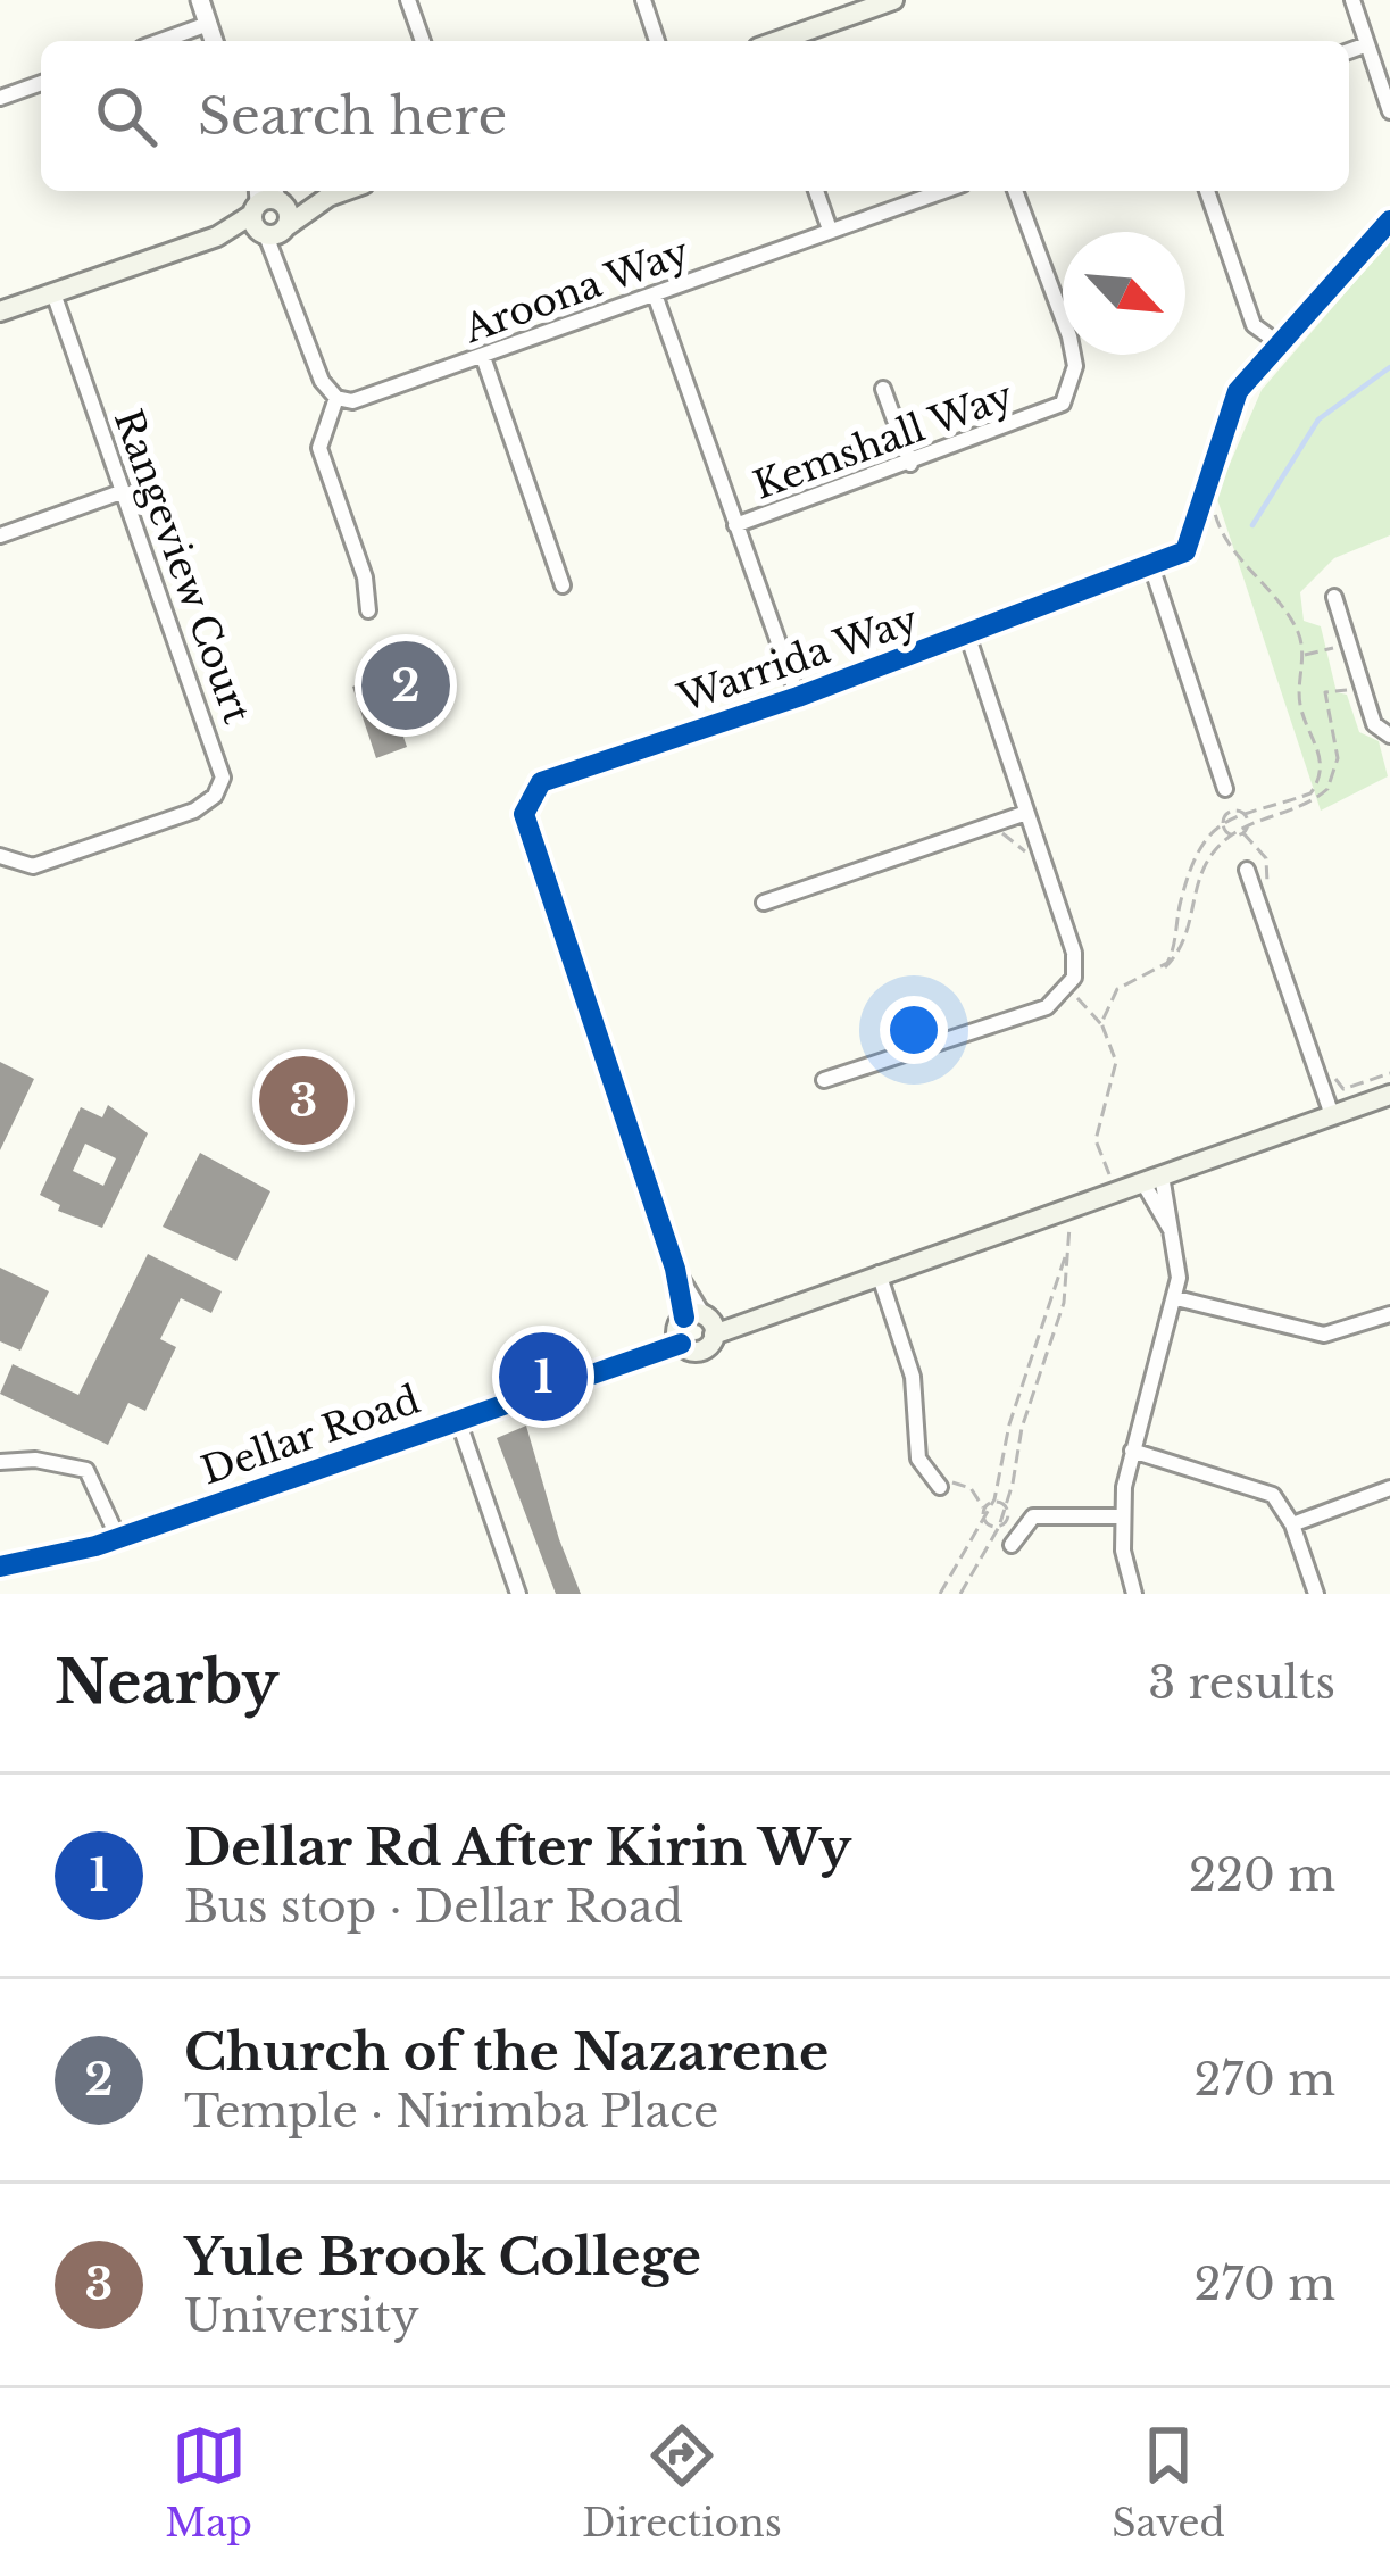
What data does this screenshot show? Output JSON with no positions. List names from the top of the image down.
{
  "streets": {
    "main road": ["Dellar Road"],
    "street": [
      "Aroona Way",
      "Kemshall Way",
      "Rangeview Court",
      "Warrida Way"
    ]
  },
  "crossings": [
    ["Warrida Way", "Dellar Road"]
  ],
  "north": "bottom right",
  "page": {
    "search": "Search here",
    "pins": ["2", "3", "1"],
    "heading": ["Nearby", "3 results"],
    "list": [
      {
        "mark": "1",
        "name": "Dellar Rd After Kirin Wy",
        "note": "Bus stop · Dellar Road",
        "value": "220 m"
      },
      {
        "mark": "2",
        "name": "Church of the Nazarene",
        "note": "Temple · Nirimba Place",
        "value": "270 m"
      },
      {
        "mark": "3",
        "name": "Yule Brook College",
        "note": "University",
        "value": "270 m"
      }
    ],
    "nav": ["Map", "Directions", "Saved"]
  }
}
